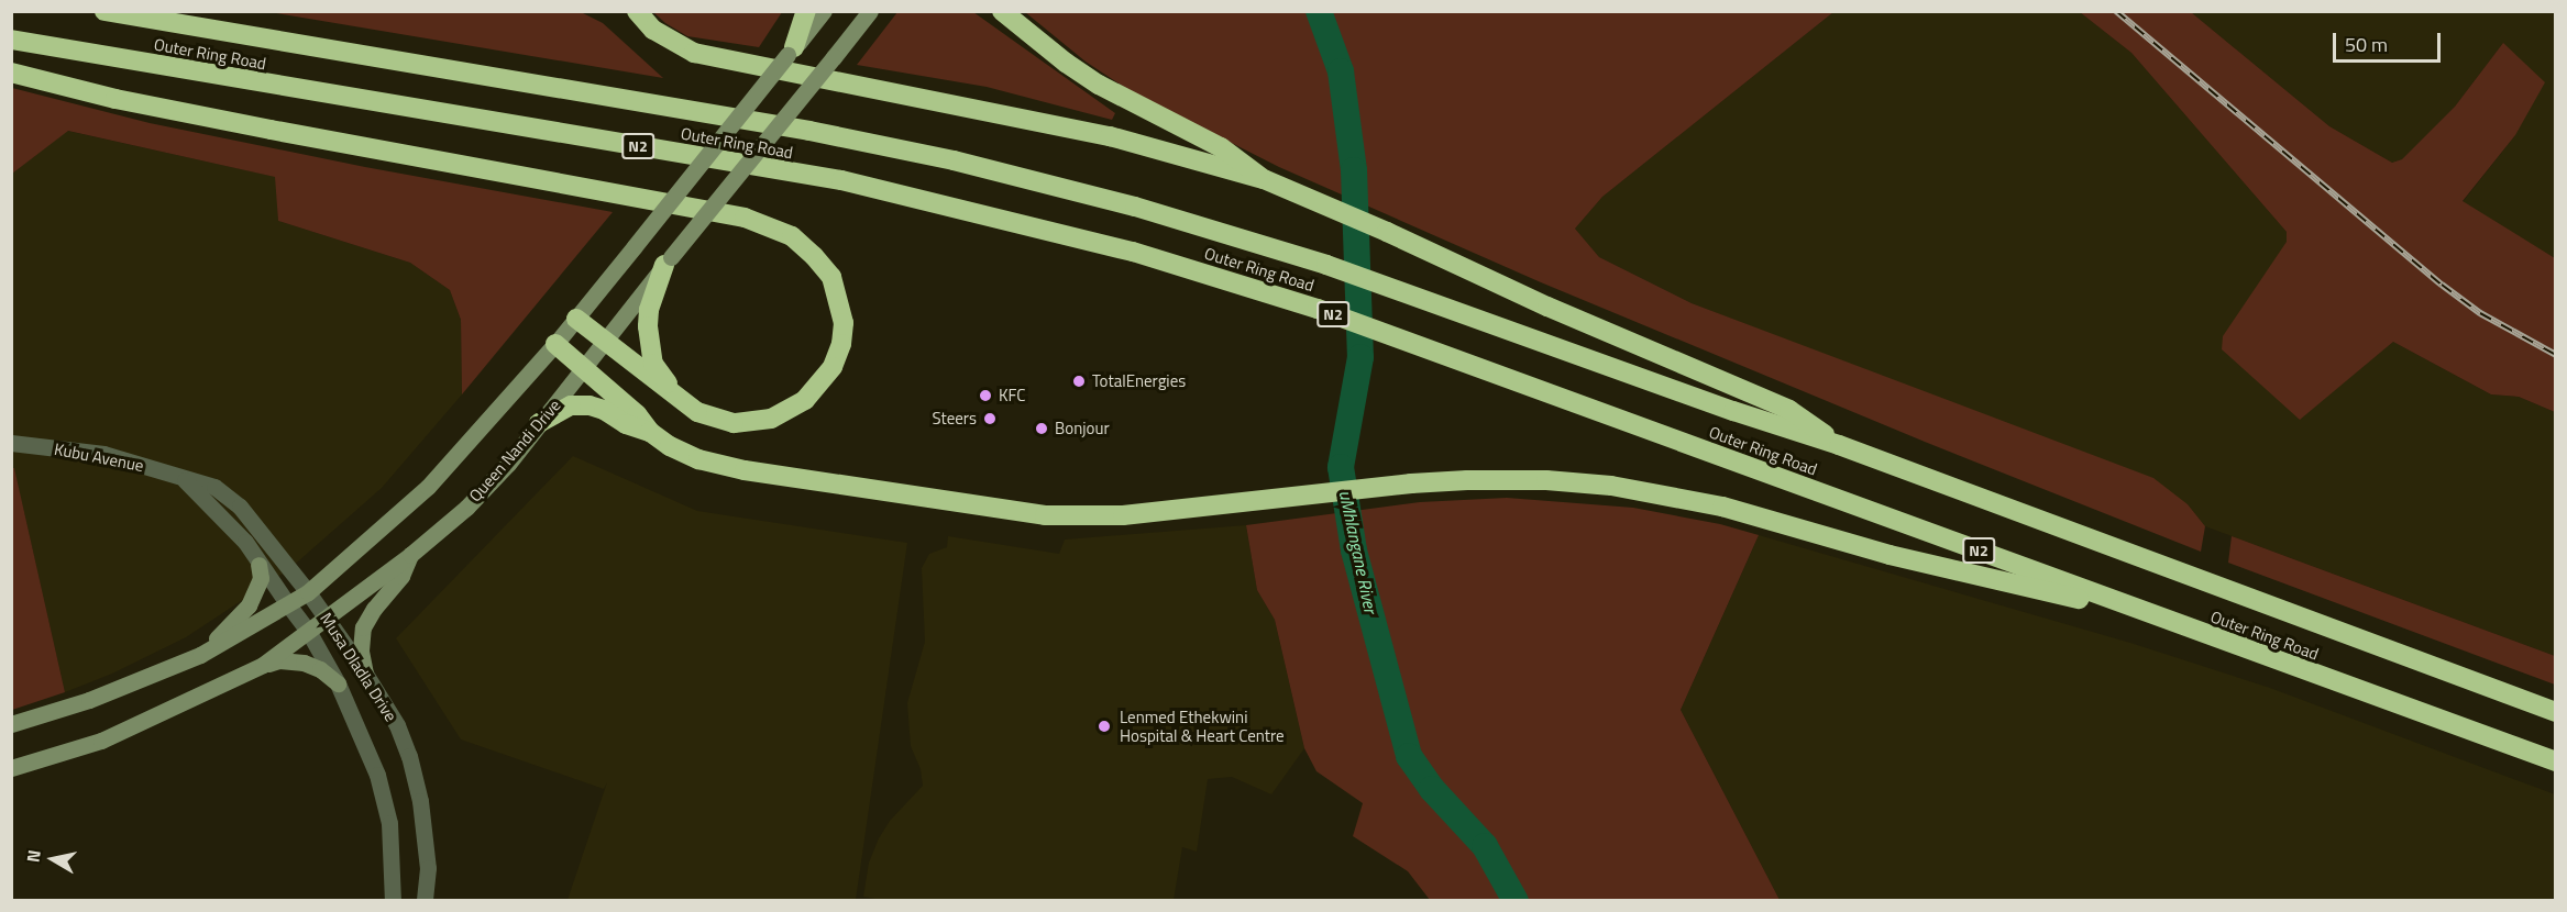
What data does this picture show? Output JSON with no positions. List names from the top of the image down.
{
  "streets": {
    "highway": ["Outer Ring Road", "N2"],
    "main road": ["Queen Nandi Drive"],
    "street": ["Kubu Avenue", "Musa Dladla Drive"]
  },
  "crossings": [
    ["Queen Nandi Drive", "Musa Dladla Drive"],
    ["Kubu Avenue", "Musa Dladla Drive"]
  ],
  "water": ["uMhlangane River"],
  "places": [
    "TotalEnergies",
    "KFC",
    "Steers",
    "Bonjour",
    "Lenmed Ethekwini Hospital & Heart Centre"
  ],
  "scale_bar": "50 m",
  "north": "left"
}
